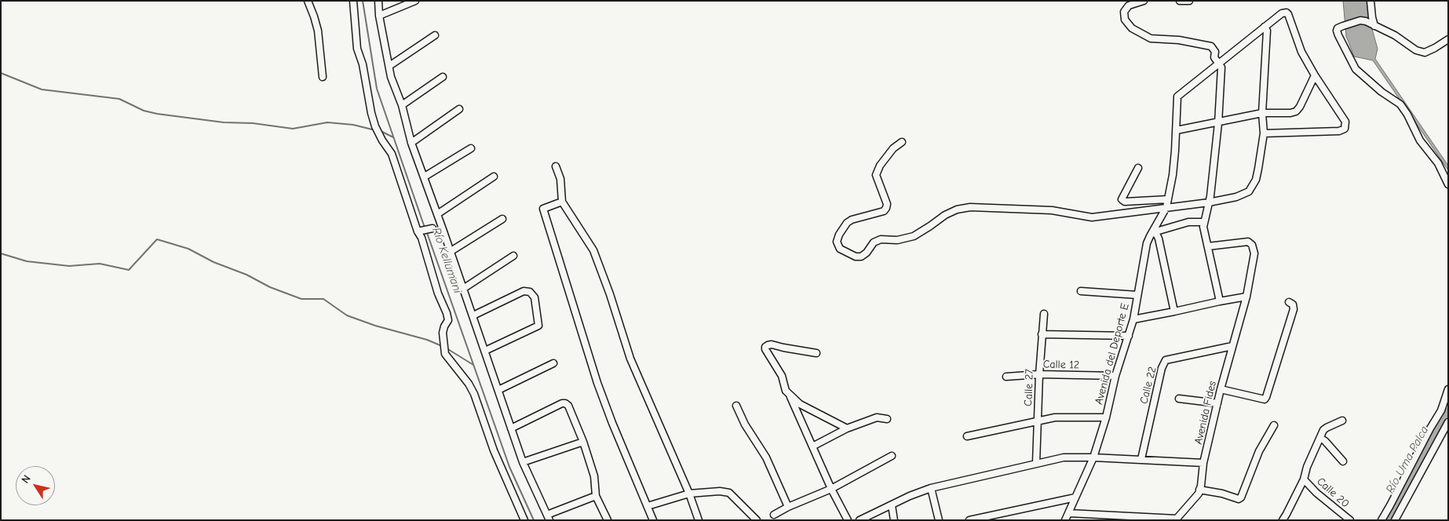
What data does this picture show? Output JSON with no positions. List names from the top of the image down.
{
  "streets": {
    "street": [
      "Avenida del Deporte E",
      "Calle 12",
      "Calle 22",
      "Calle 27",
      "Avenida Fides",
      "Calle 20"
    ]
  },
  "crossings": [
    ["Avenida del Deporte E", "Calle 12"],
    ["Avenida del Deporte E", "Avenida Fides"],
    ["Calle 12", "Calle 27"],
    ["Calle 22", "Avenida Fides"]
  ],
  "water": ["Río Kellumani", "Río Uma Palca"],
  "north": "top left"
}
